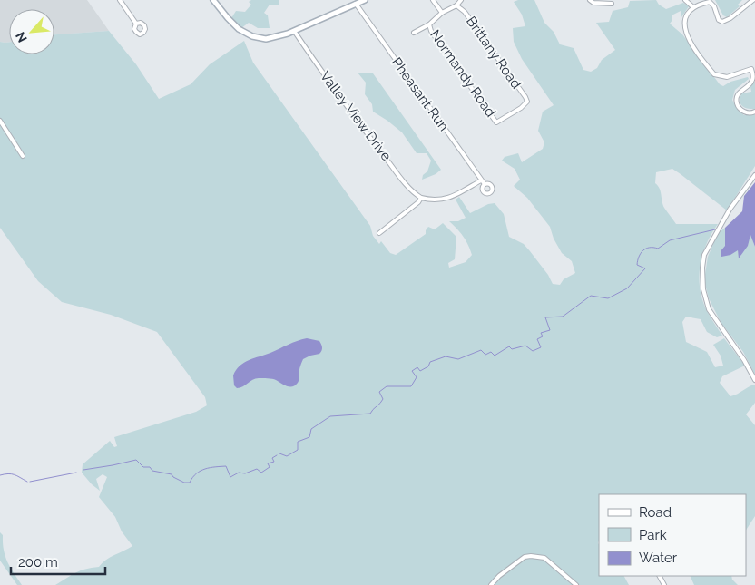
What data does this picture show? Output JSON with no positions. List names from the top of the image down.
{
  "streets": {
    "street": [
      "Brittany Road",
      "Normandy Road",
      "Pheasant Run",
      "Valley View Drive"
    ]
  },
  "crossings": [
    ["Brittany Road", "Normandy Road"]
  ],
  "legend": ["Road", "Park", "Water"],
  "scale_bar": "200 m",
  "north": "bottom left"
}
